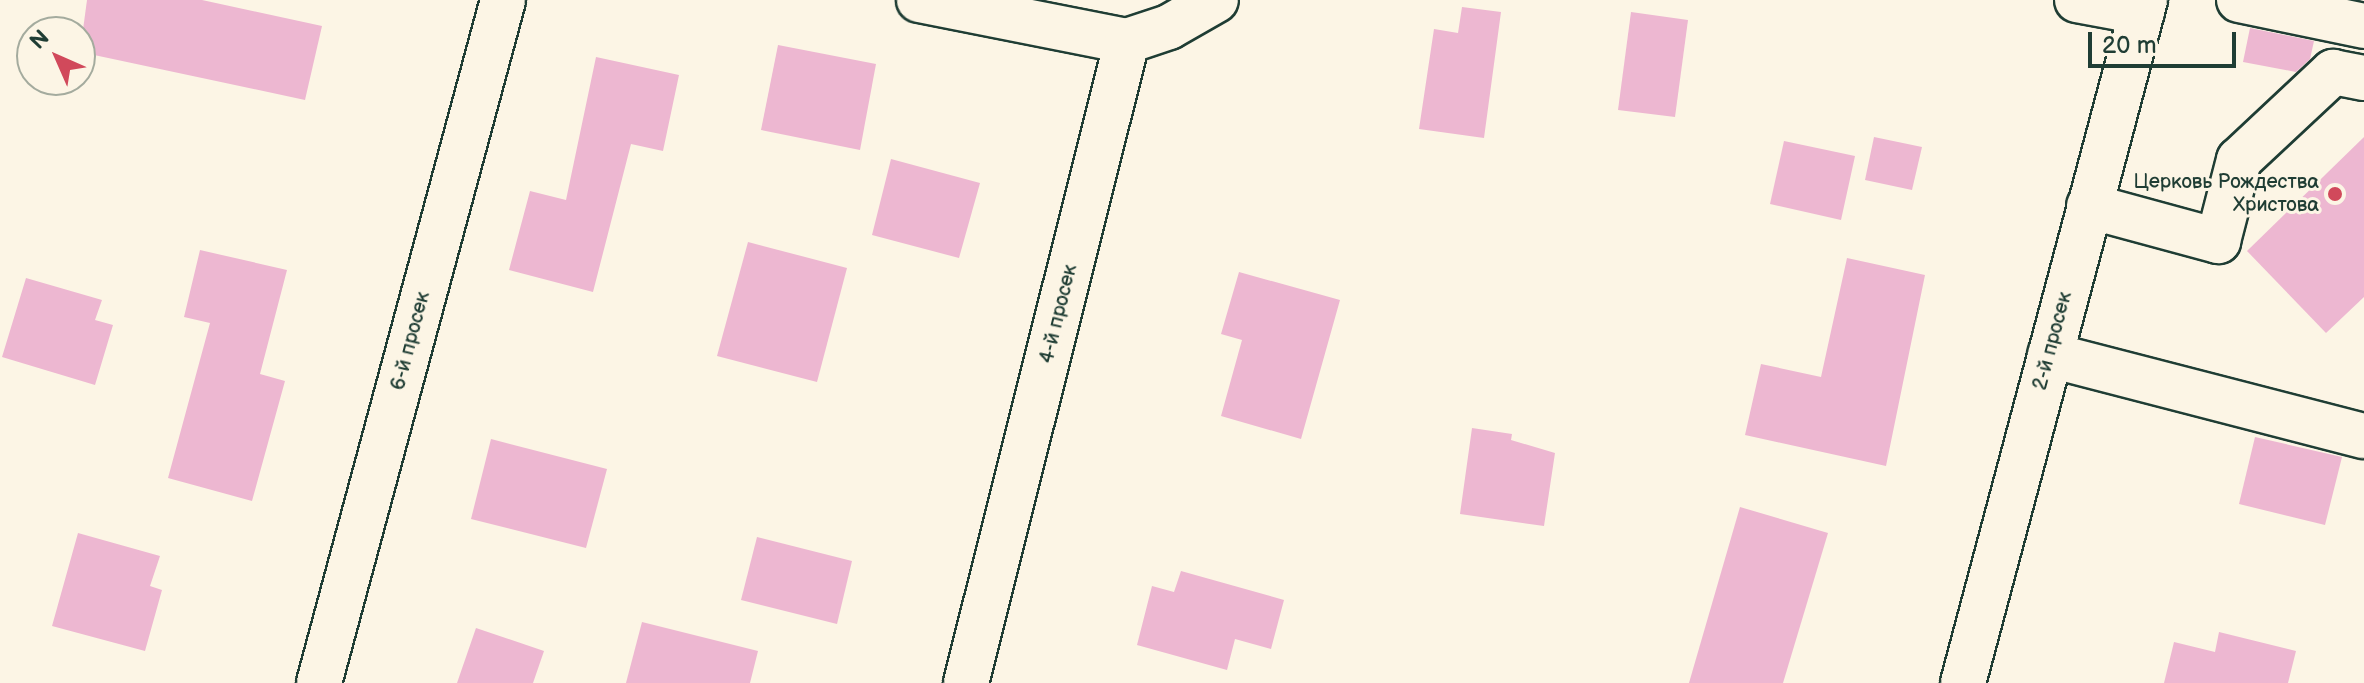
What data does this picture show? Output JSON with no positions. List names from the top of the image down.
{
  "streets": {
    "street": ["4-й просек", "6-й просек", "2-й просек"]
  },
  "places": ["Церковь Рождества Христова"],
  "scale_bar": "20 m",
  "north": "top left"
}
